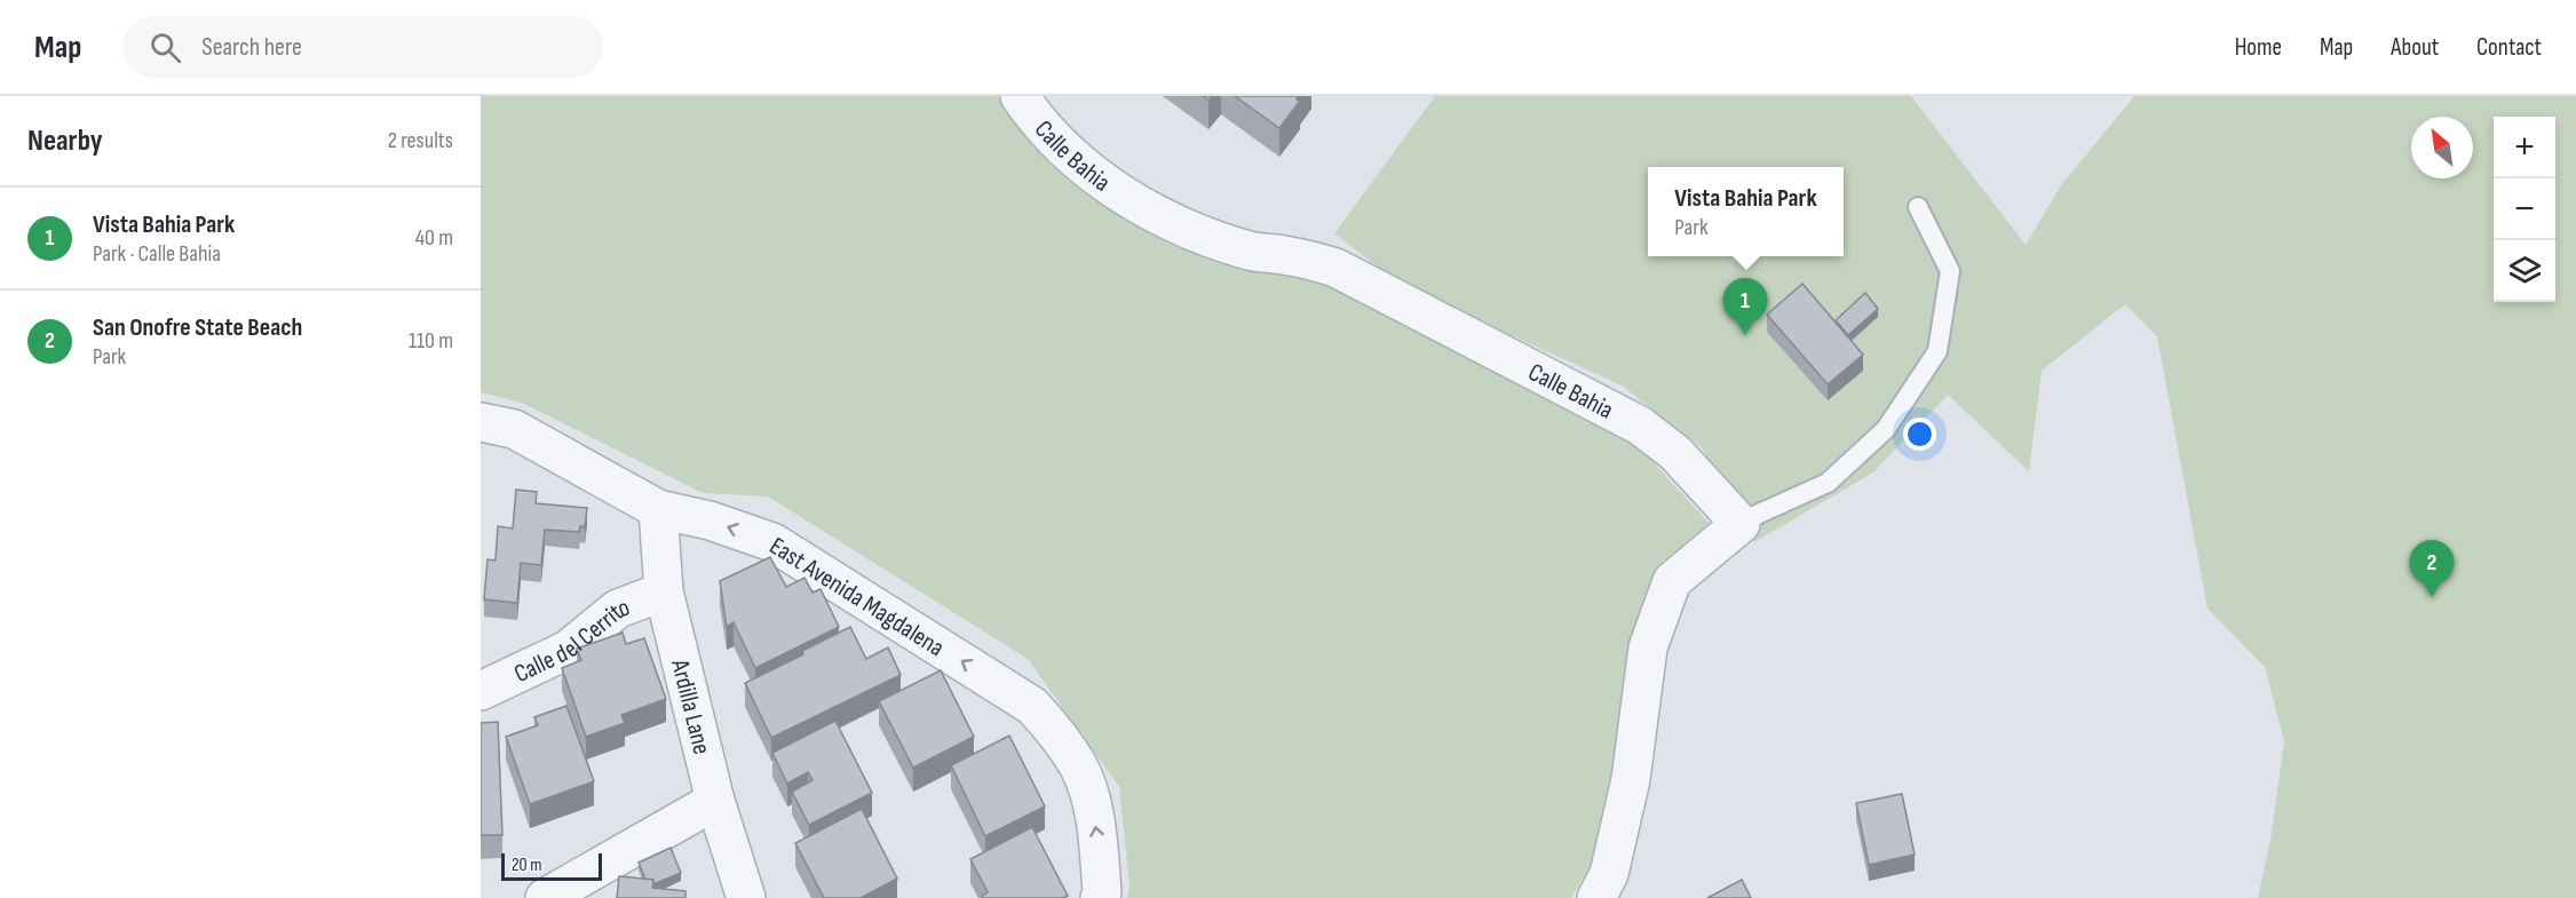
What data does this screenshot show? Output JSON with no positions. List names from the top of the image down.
{
  "streets": {
    "street": [
      "Calle Bahia",
      "East Avenida Magdalena",
      "Calle del Cerrito",
      "Ardilla Lane"
    ]
  },
  "crossings": [
    ["East Avenida Magdalena", "Ardilla Lane"],
    ["Calle del Cerrito", "Ardilla Lane"]
  ],
  "one_way": ["East Avenida Magdalena"],
  "scale_bar": "20 m",
  "north": "top left",
  "page": {
    "header": "Map",
    "search": "Search here",
    "nav": [
      "Home",
      "Map",
      "About",
      "Contact"
    ],
    "heading": ["Nearby", "2 results"],
    "map_buttons": ["+", "−"],
    "popup": ["Vista Bahia Park", "Park"],
    "list": [
      {
        "mark": "1",
        "name": "Vista Bahia Park",
        "note": "Park · Calle Bahia",
        "value": "40 m"
      },
      {
        "mark": "2",
        "name": "San Onofre State Beach",
        "note": "Park",
        "value": "110 m"
      }
    ],
    "pins": ["1", "2"],
    "scale": "20 m"
  }
}
